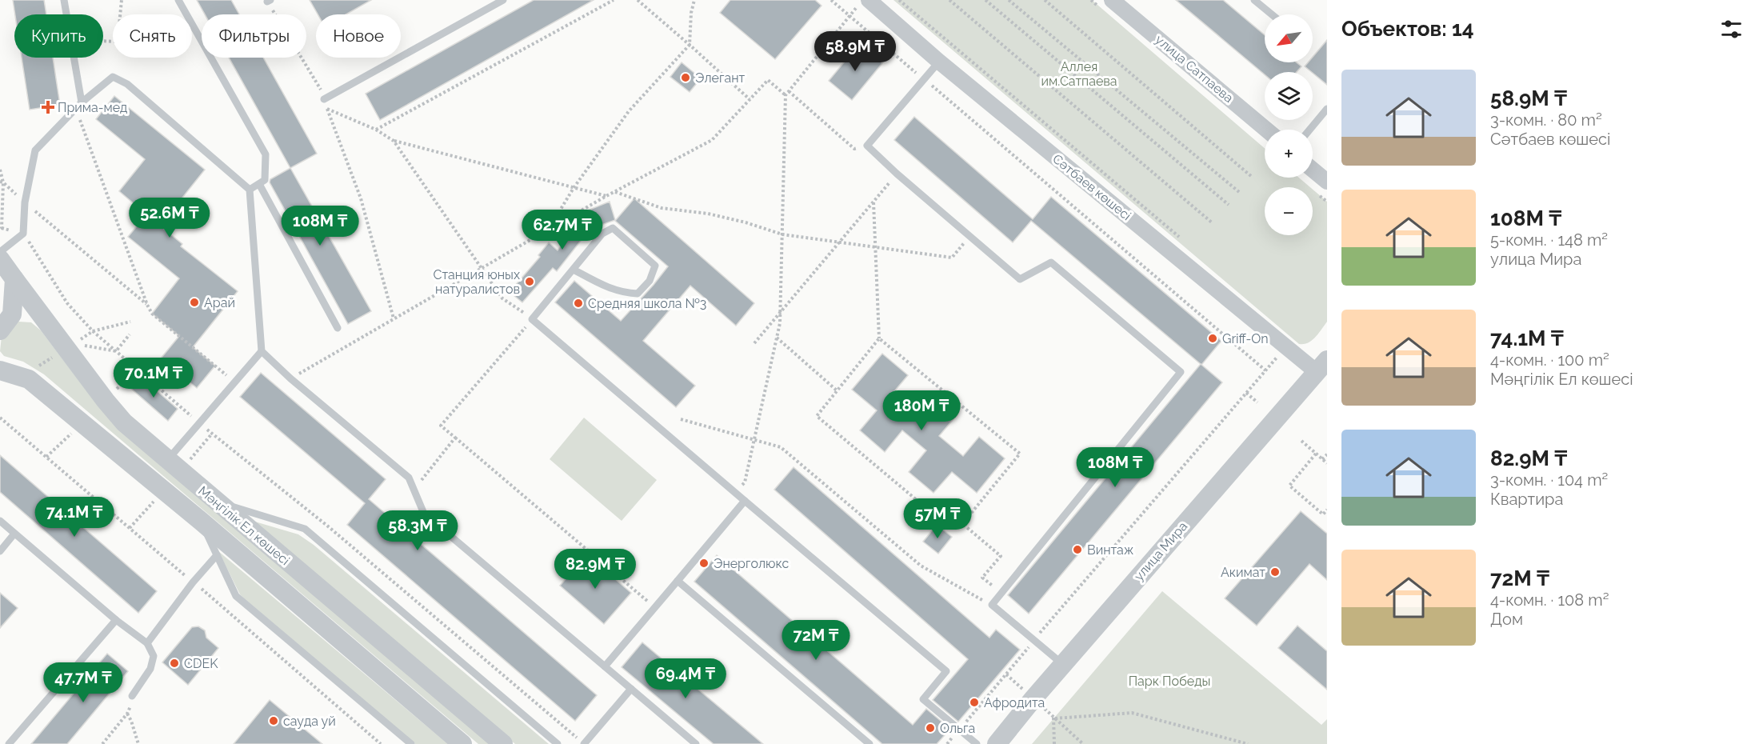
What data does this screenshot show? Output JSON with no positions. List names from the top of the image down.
{
  "streets": {
    "street": [
      "улица Сатпаева",
      "Сәтбаев көшесі",
      "Мәңгілік Ел көшесі",
      "улица Мира"
    ]
  },
  "crossings": [
    ["Сәтбаев көшесі", "улица Мира"]
  ],
  "parks": ["Аллея им.Сатпаева", "Парк Победы"],
  "places": {
    "other": [
      "Элегант",
      "Станция юных натуралистов",
      "Арай",
      "Средняя школа №3",
      "Griff-On",
      "Винтаж",
      "Энерголюкс",
      "Акимат",
      "CDEK",
      "Афродита",
      "сауда уй",
      "Ольга"
    ],
    "health": ["Прима-мед"]
  },
  "north": "bottom left",
  "page": {
    "heading": "Объектов: 14",
    "map_buttons": ["+", "−"],
    "chip": [
      "Купить",
      "Снять",
      "Фильтры",
      "Новое"
    ],
    "price": [
      "58.9M ₸",
      "52.6M ₸",
      "108M ₸",
      "62.7M ₸",
      "70.1M ₸",
      "180M ₸",
      "108M ₸",
      "74.1M ₸",
      "57M ₸",
      "58.3M ₸",
      "82.9M ₸",
      "72M ₸",
      "69.4M ₸",
      "47.7M ₸"
    ],
    "list": [
      {
        "name": "58.9M ₸",
        "note": "3-комн. · 80 m² · Сәтбаев көшесі"
      },
      {
        "name": "108M ₸",
        "note": "5-комн. · 148 m² · улица Мира"
      },
      {
        "name": "74.1M ₸",
        "note": "4-комн. · 100 m² · Мәңгілік Ел көшесі"
      },
      {
        "name": "82.9M ₸",
        "note": "3-комн. · 104 m² · Квартира"
      },
      {
        "name": "72M ₸",
        "note": "4-комн. · 108 m² · Дом"
      }
    ]
  }
}
